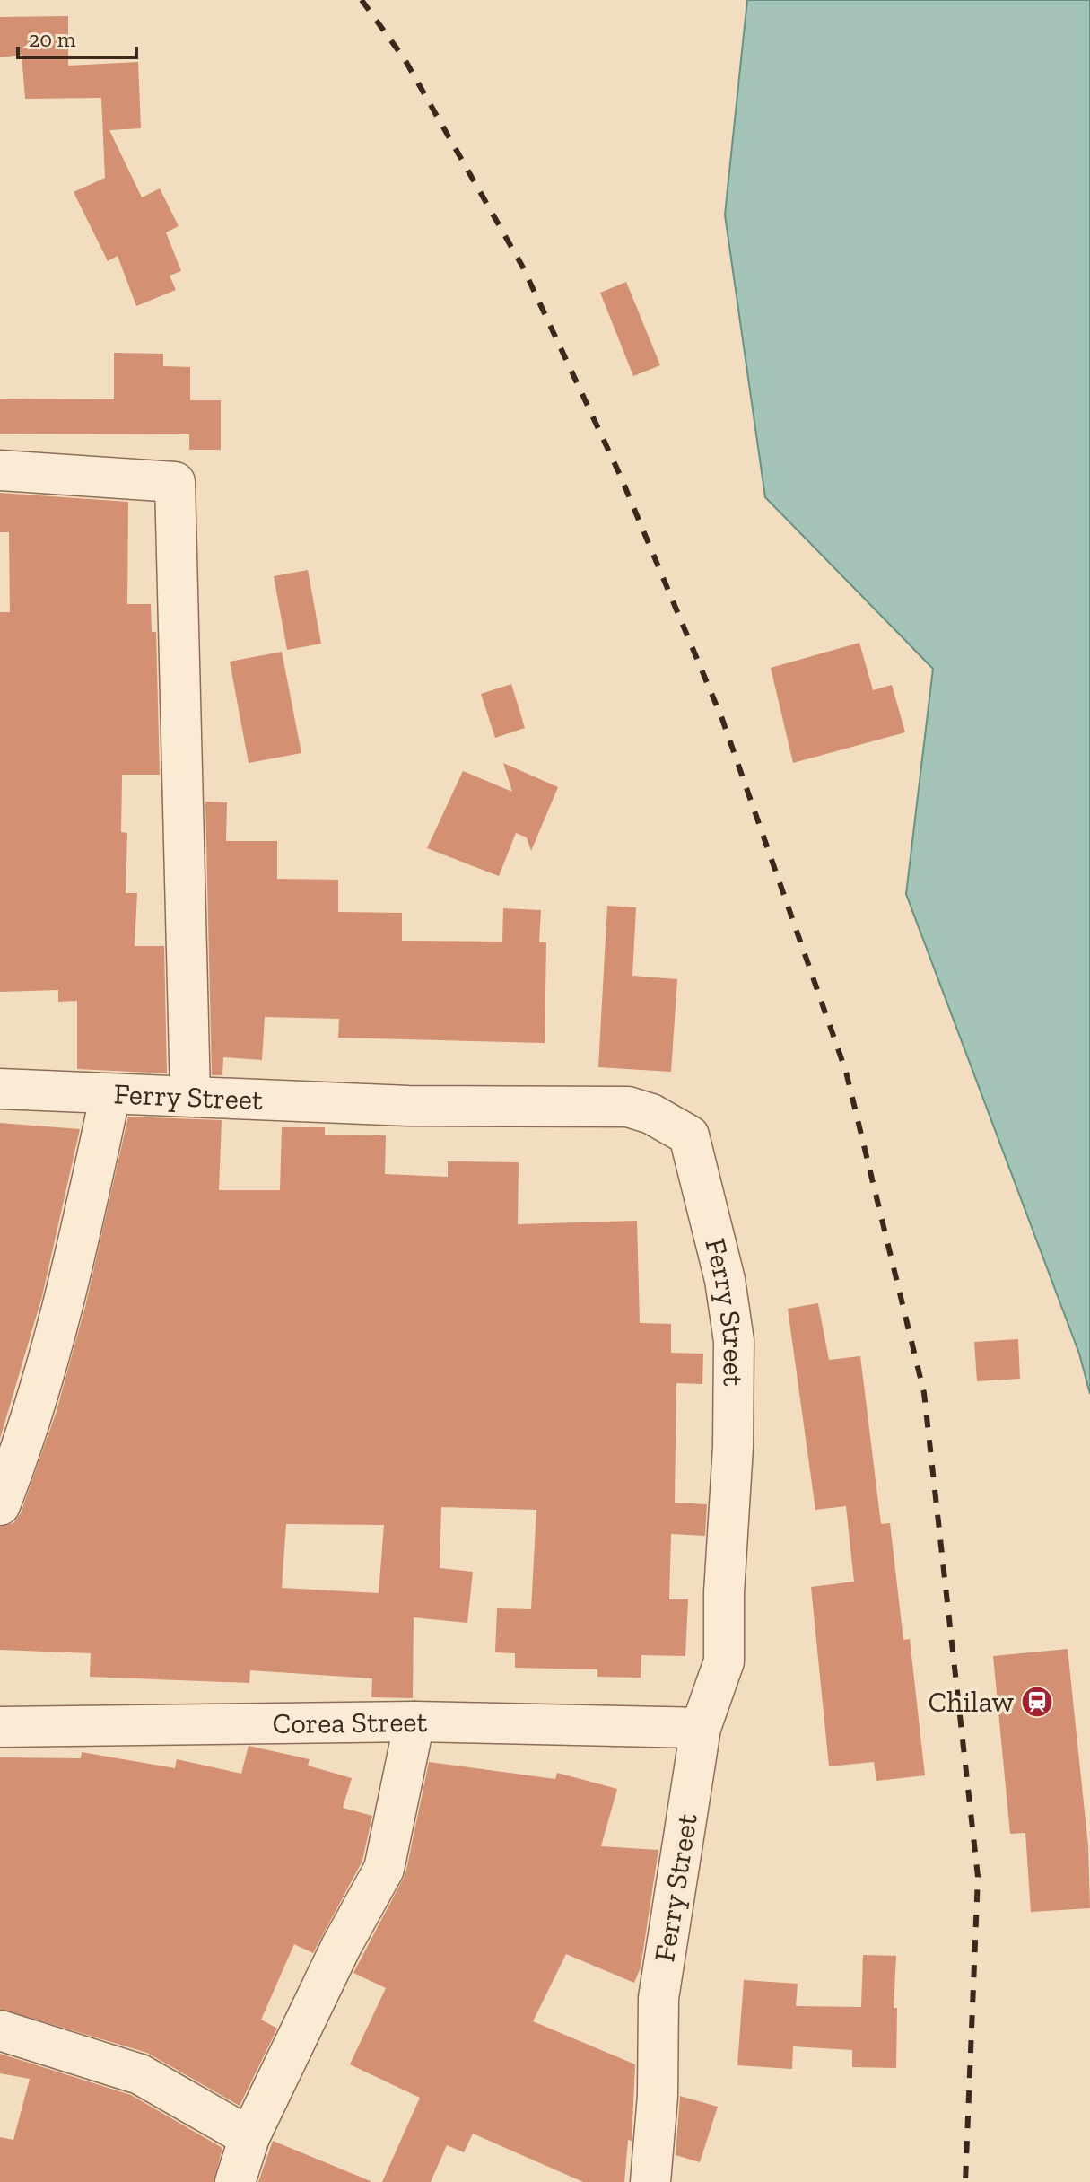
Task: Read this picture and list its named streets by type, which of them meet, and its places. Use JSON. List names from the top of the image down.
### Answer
{
  "streets": {
    "street": ["Ferry Street", "Corea Street"]
  },
  "crossings": [
    ["Ferry Street", "Corea Street"]
  ],
  "places": {
    "station": ["Chilaw"]
  },
  "scale_bar": "20 m"
}
